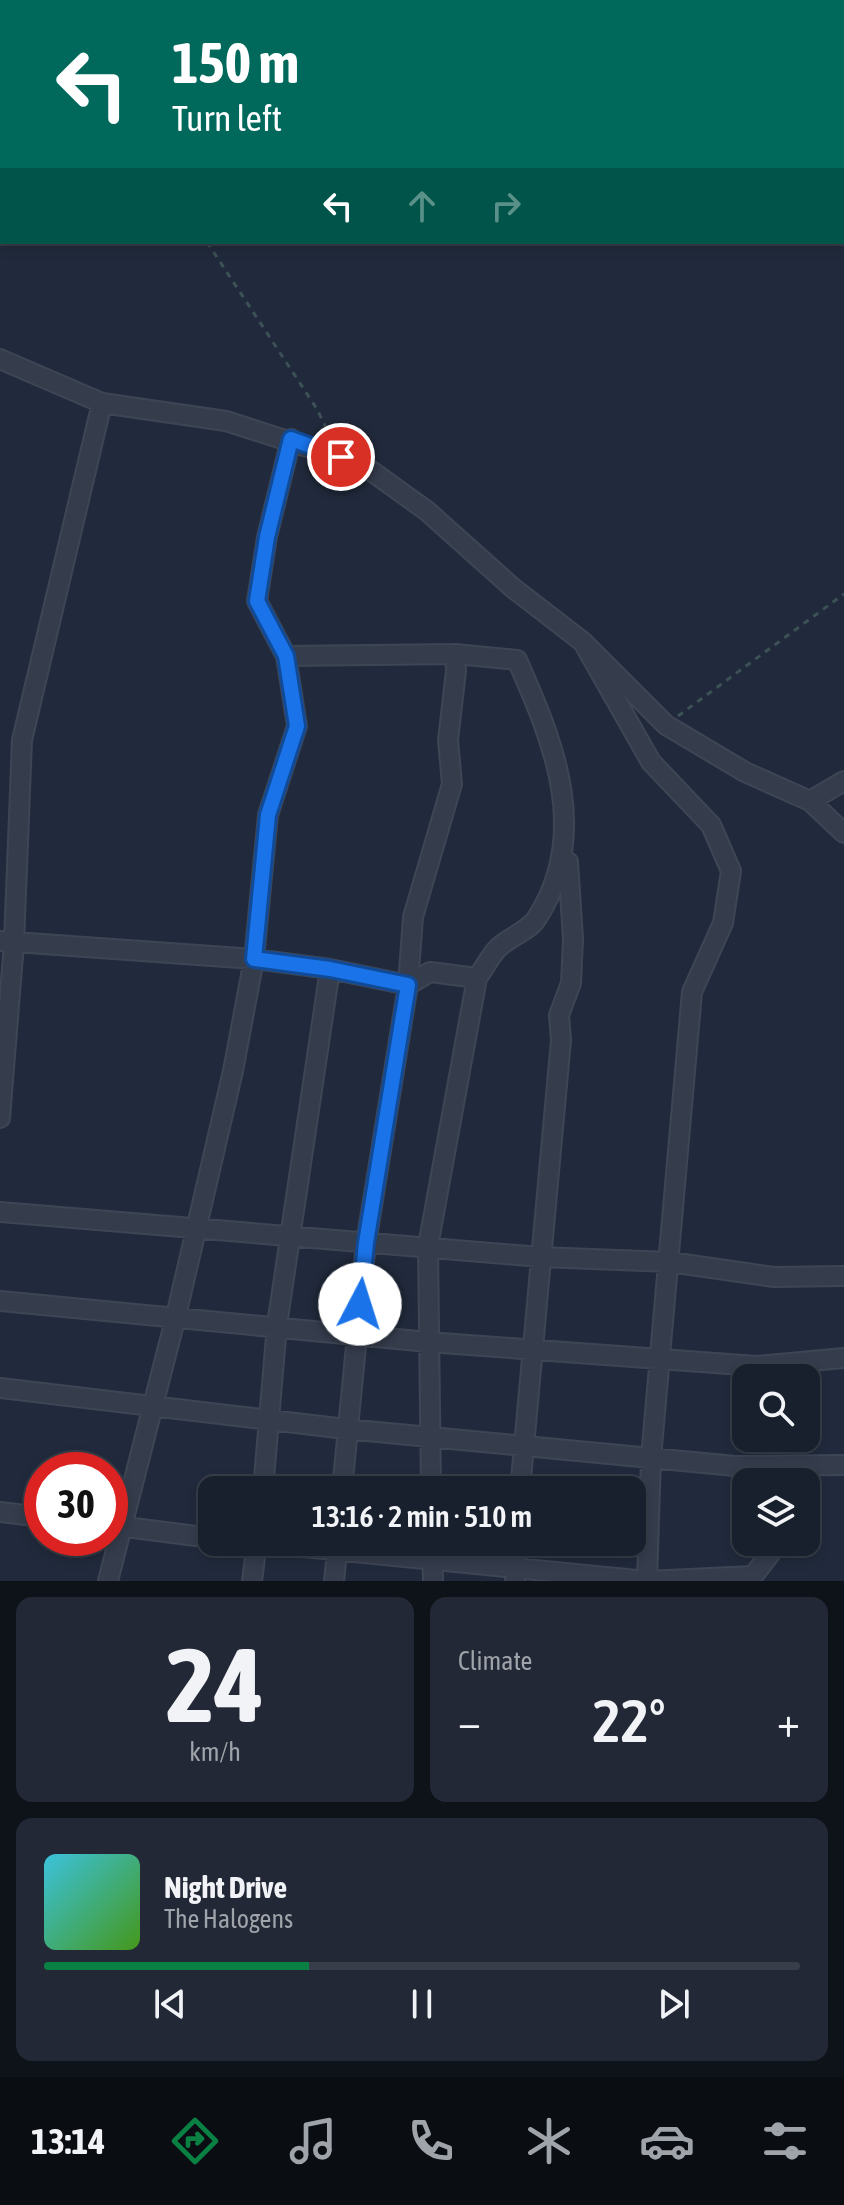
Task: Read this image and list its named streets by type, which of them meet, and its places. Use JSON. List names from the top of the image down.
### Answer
{
  "page": {
    "turn": ["150 m", "Turn left"],
    "limit": "30",
    "trip": "13:16 · 2 min · 510 m",
    "tile": [
      ["24", "km/h"],
      "Climate"
    ],
    "heat": ["−", "22°", "+"],
    "song": ["Night Drive", "The Halogens"],
    "tabs": "13:14"
  }
}
